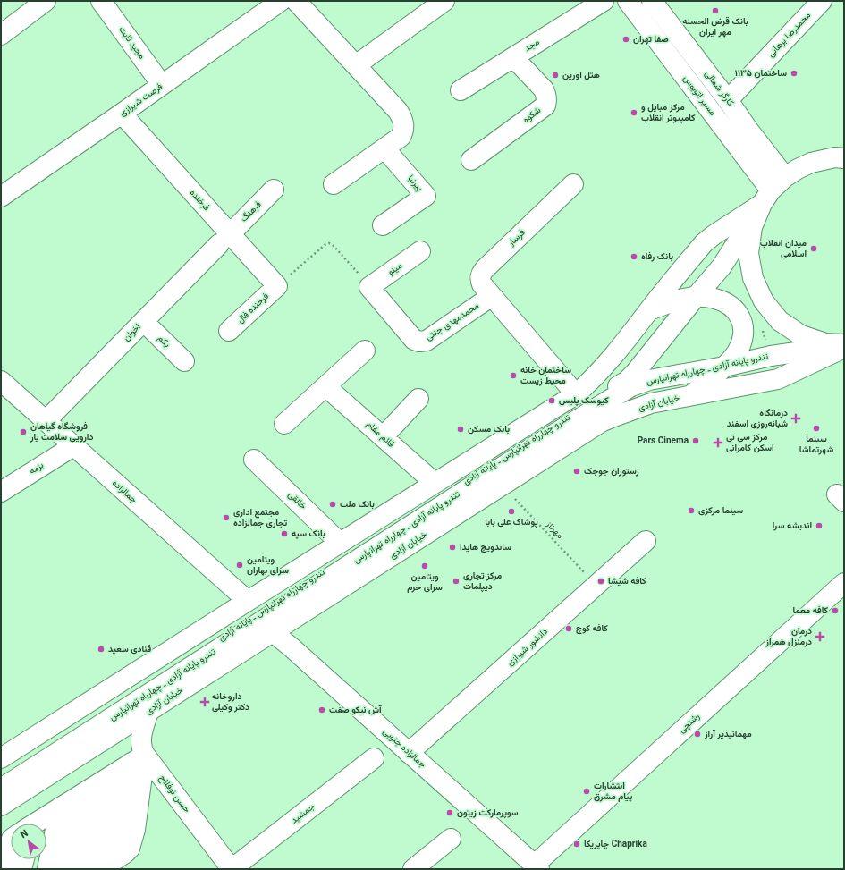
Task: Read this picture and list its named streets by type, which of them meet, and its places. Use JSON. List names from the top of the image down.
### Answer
{
  "streets": {
    "street": [
      "محمدرضا برهانی",
      "مجید ثابت",
      "مجد",
      "کارگر شمالی",
      "مسیر اتوبوس",
      "فرصت شیرازی",
      "شکوه",
      "پیرنیا",
      "فرخنده",
      "فرهنگ",
      "فرسار",
      "مینو",
      "فرخنده فال",
      "محمدمهدی جنتی",
      "اخوان",
      "یکم",
      "تندرو پایانه آزادی ـ چهارراه تهرانپارس",
      "خیابان آزادی",
      "قائم مقام",
      "تندرو چهارراه تهرانپارس ـ پایانه آزادی",
      "بزمه",
      "جمالزاده",
      "خالقی",
      "دانشور شیرازی",
      "رشتچی",
      "جمالزاده جنوبی",
      "حسن نوفلاح",
      "جمشید"
    ],
    "path": ["مهرناز"]
  },
  "crossings": [
    ["محمدرضا برهانی", "کارگر شمالی"],
    ["مجید ثابت", "فرصت شیرازی"],
    ["مجد", "شکوه"],
    ["کارگر شمالی", "مسیر اتوبوس"],
    ["کارگر شمالی", "تندرو چهارراه تهرانپارس ـ پایانه آزادی"],
    ["مسیر اتوبوس", "تندرو چهارراه تهرانپارس ـ پایانه آزادی"],
    ["فرصت شیرازی", "فرخنده"],
    ["فرخنده", "فرهنگ"],
    ["فرخنده", "فرخنده فال"],
    ["فرخنده", "اخوان"],
    ["فرهنگ", "اخوان"],
    ["فرسار", "محمدمهدی جنتی"],
    ["مینو", "محمدمهدی جنتی"],
    ["اخوان", "یکم"],
    ["اخوان", "جمالزاده"],
    ["تندرو پایانه آزادی ـ چهارراه تهرانپارس", "خیابان آزادی"],
    ["خیابان آزادی", "مهرناز"],
    ["خیابان آزادی", "جمالزاده جنوبی"],
    ["خیابان آزادی", "حسن نوفلاح"],
    ["بزمه", "جمالزاده"],
    ["مهرناز", "دانشور شیرازی"],
    ["دانشور شیرازی", "جمالزاده جنوبی"],
    ["رشتچی", "جمالزاده جنوبی"],
    ["حسن نوفلاح", "جمشید"]
  ],
  "places": {
    "other": [
      "بانک قرض الحسنه مهر ایران",
      "صفا تهران",
      "ساختمان ۱۱۳۵",
      "هتل اورین",
      "مرکز مبایل و کامپیوتر انقلاب",
      "میدان انقلاب اسلامی",
      "بانک رفاه",
      "ساختمان خانه محیط زیست",
      "کیوسک پلیس",
      "سینما شهرتماشا",
      "بانک مسکن",
      "فروشگاه گیاهان دارویی سلامت یار",
      "Pars Cinema",
      "رستوران جوجک",
      "بانک ملت",
      "سینما مرکزی",
      "پوشاک علی بابا",
      "مجتمع اداری تجاری جمالزاده",
      "اندیشه سرا",
      "بانک سپه",
      "ساندویچ هایدا",
      "ویتامین سرای بهاران",
      "ویتامین سرای خرم",
      "مرکز تجاری دیپلمات",
      "کافه شیشا",
      "کافه معما",
      "کافه کوچ",
      "قنادی سعید",
      "آش نیکو صفت",
      "مهمانپذیر آراز",
      "انتشارات پیام مشرق",
      "سوپرمارکت زیتون",
      "چاپریکا Chaprika"
    ],
    "health": [
      "درمانگاه شبانه‌روزی اسفند",
      "مرکز سی تی اسکن کامرانی",
      "درمان درمنزل همراز",
      "داروخانه دکتر وکیلی"
    ]
  },
  "north": "top left"
}
